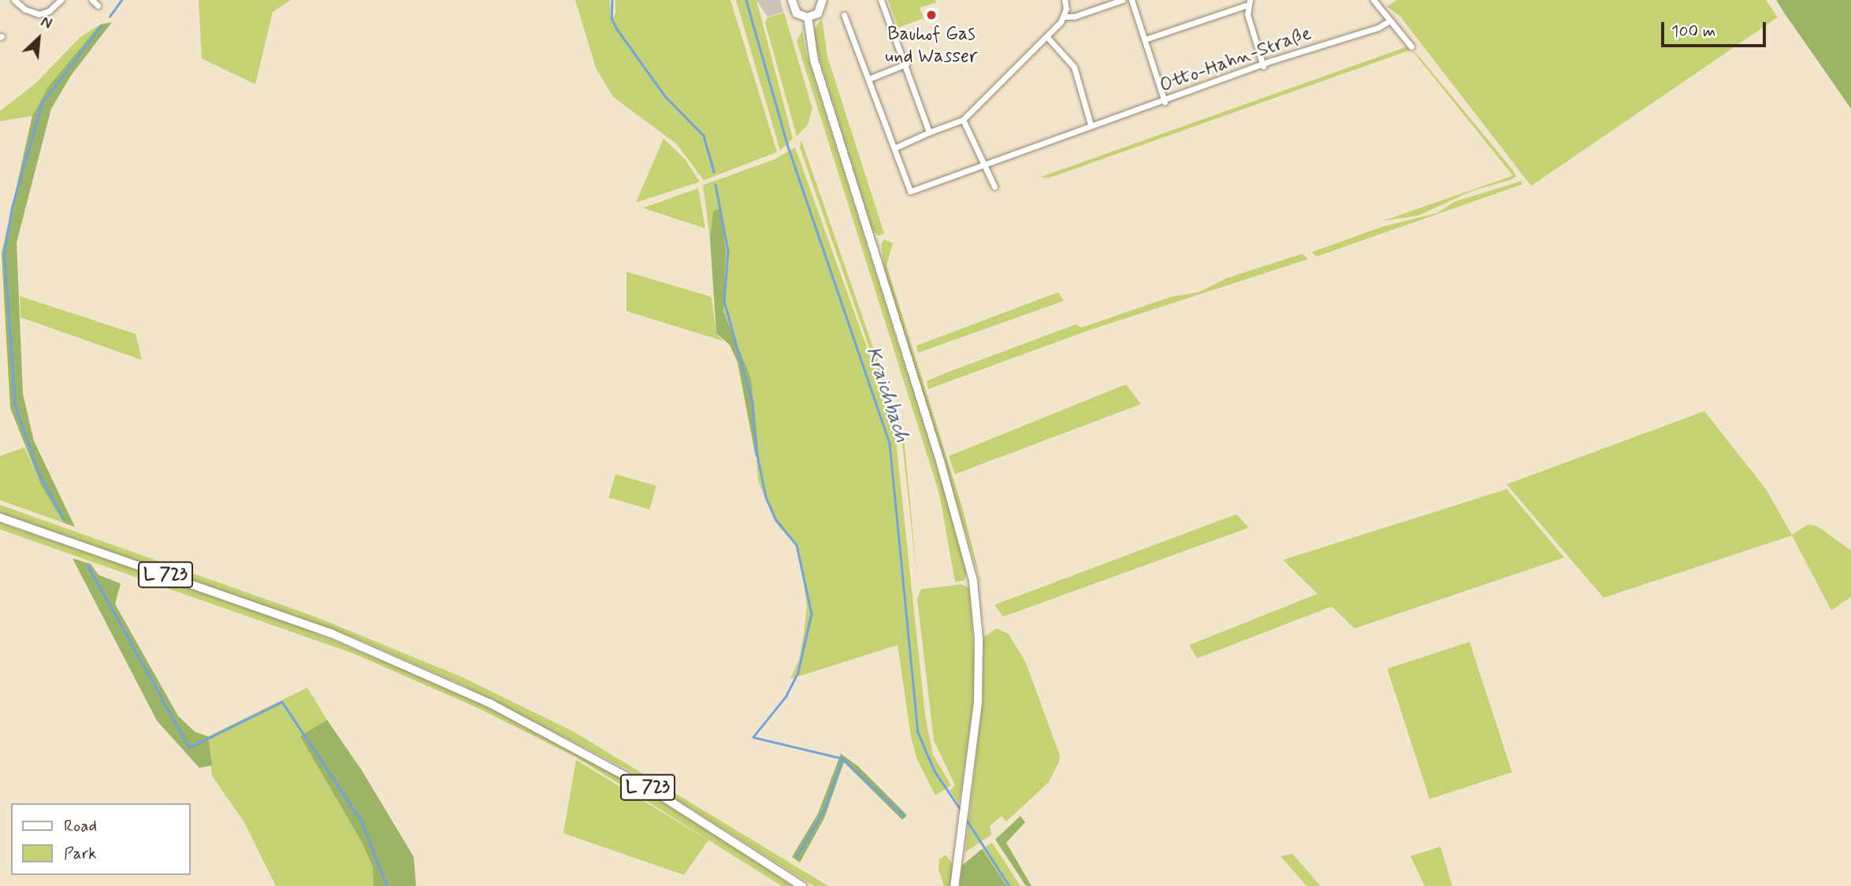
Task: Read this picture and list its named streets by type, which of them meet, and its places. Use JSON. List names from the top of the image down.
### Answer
{
  "streets": {
    "main road": ["L 723"],
    "street": ["Otto-Hahn-Straße"]
  },
  "water": ["Kraichbach"],
  "places": ["Bauhof Gas und Wasser"],
  "legend": ["Road", "Park"],
  "scale_bar": "100 m",
  "north": "top right"
}
